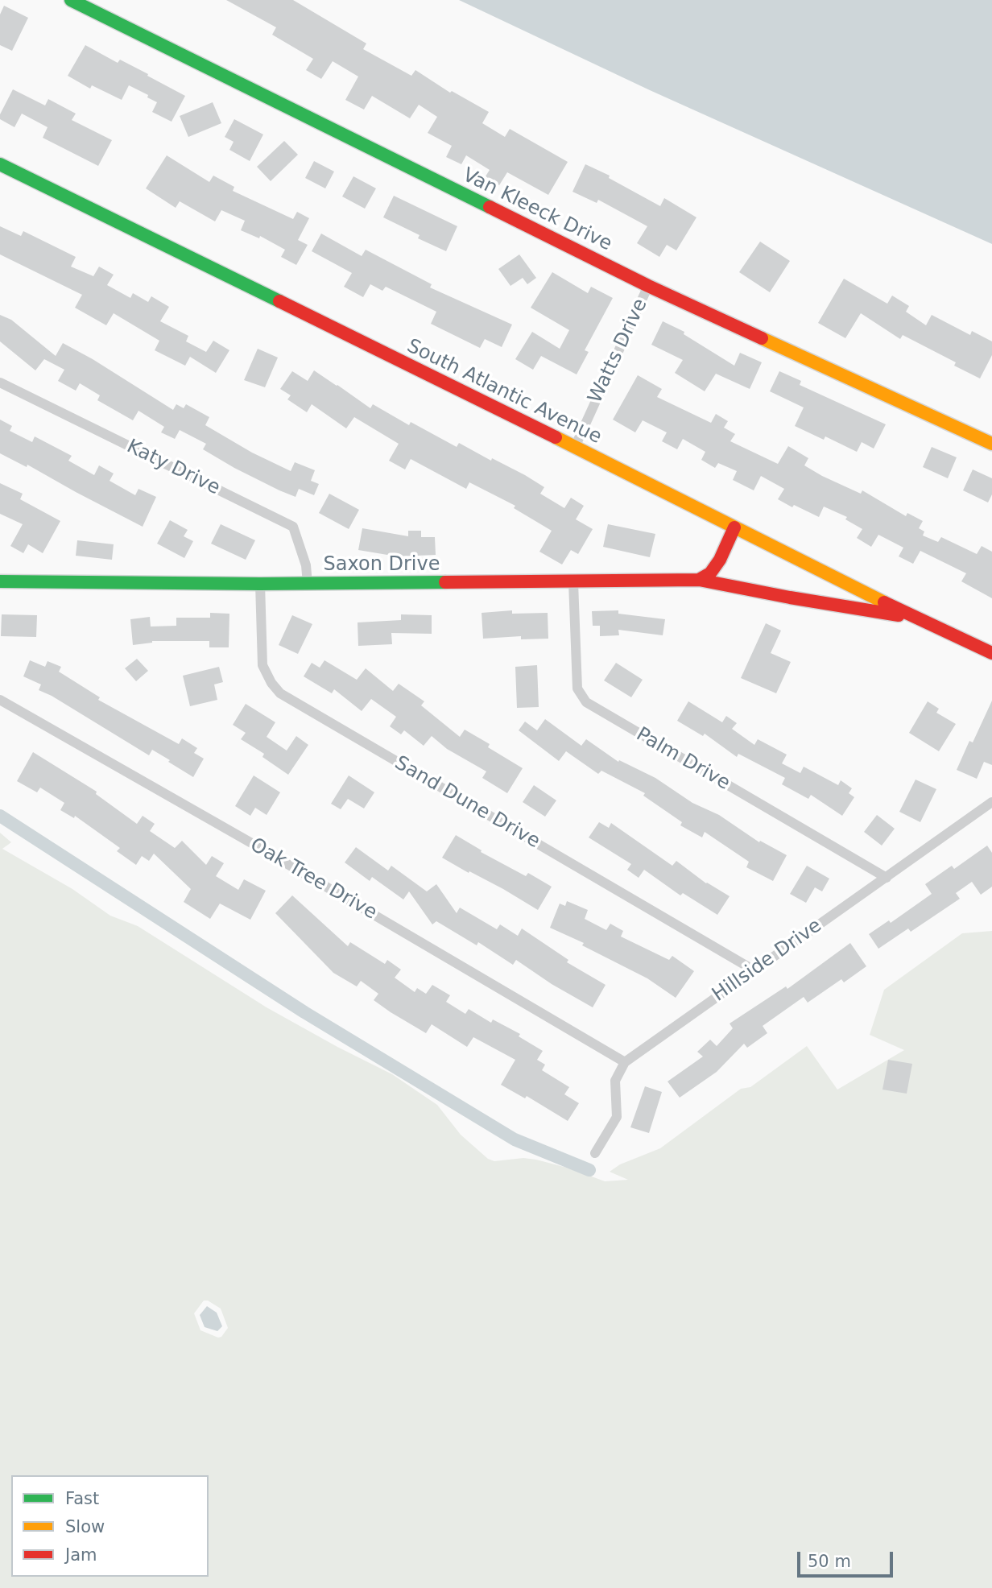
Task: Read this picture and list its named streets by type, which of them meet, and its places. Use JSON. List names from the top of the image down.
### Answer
{
  "streets": {
    "street": [
      "Van Kleeck Drive",
      "Watts Drive",
      "South Atlantic Avenue",
      "Katy Drive",
      "Saxon Drive",
      "Palm Drive",
      "Sand Dune Drive",
      "Oak Tree Drive",
      "Hillside Drive"
    ]
  },
  "crossings": [
    ["Van Kleeck Drive", "Watts Drive"],
    ["Watts Drive", "South Atlantic Avenue"],
    ["South Atlantic Avenue", "Saxon Drive"],
    ["Katy Drive", "Saxon Drive"],
    ["Saxon Drive", "Palm Drive"],
    ["Saxon Drive", "Sand Dune Drive"],
    ["Palm Drive", "Hillside Drive"],
    ["Sand Dune Drive", "Hillside Drive"],
    ["Oak Tree Drive", "Hillside Drive"]
  ],
  "legend": ["Fast", "Slow", "Jam"],
  "scale_bar": "50 m"
}
